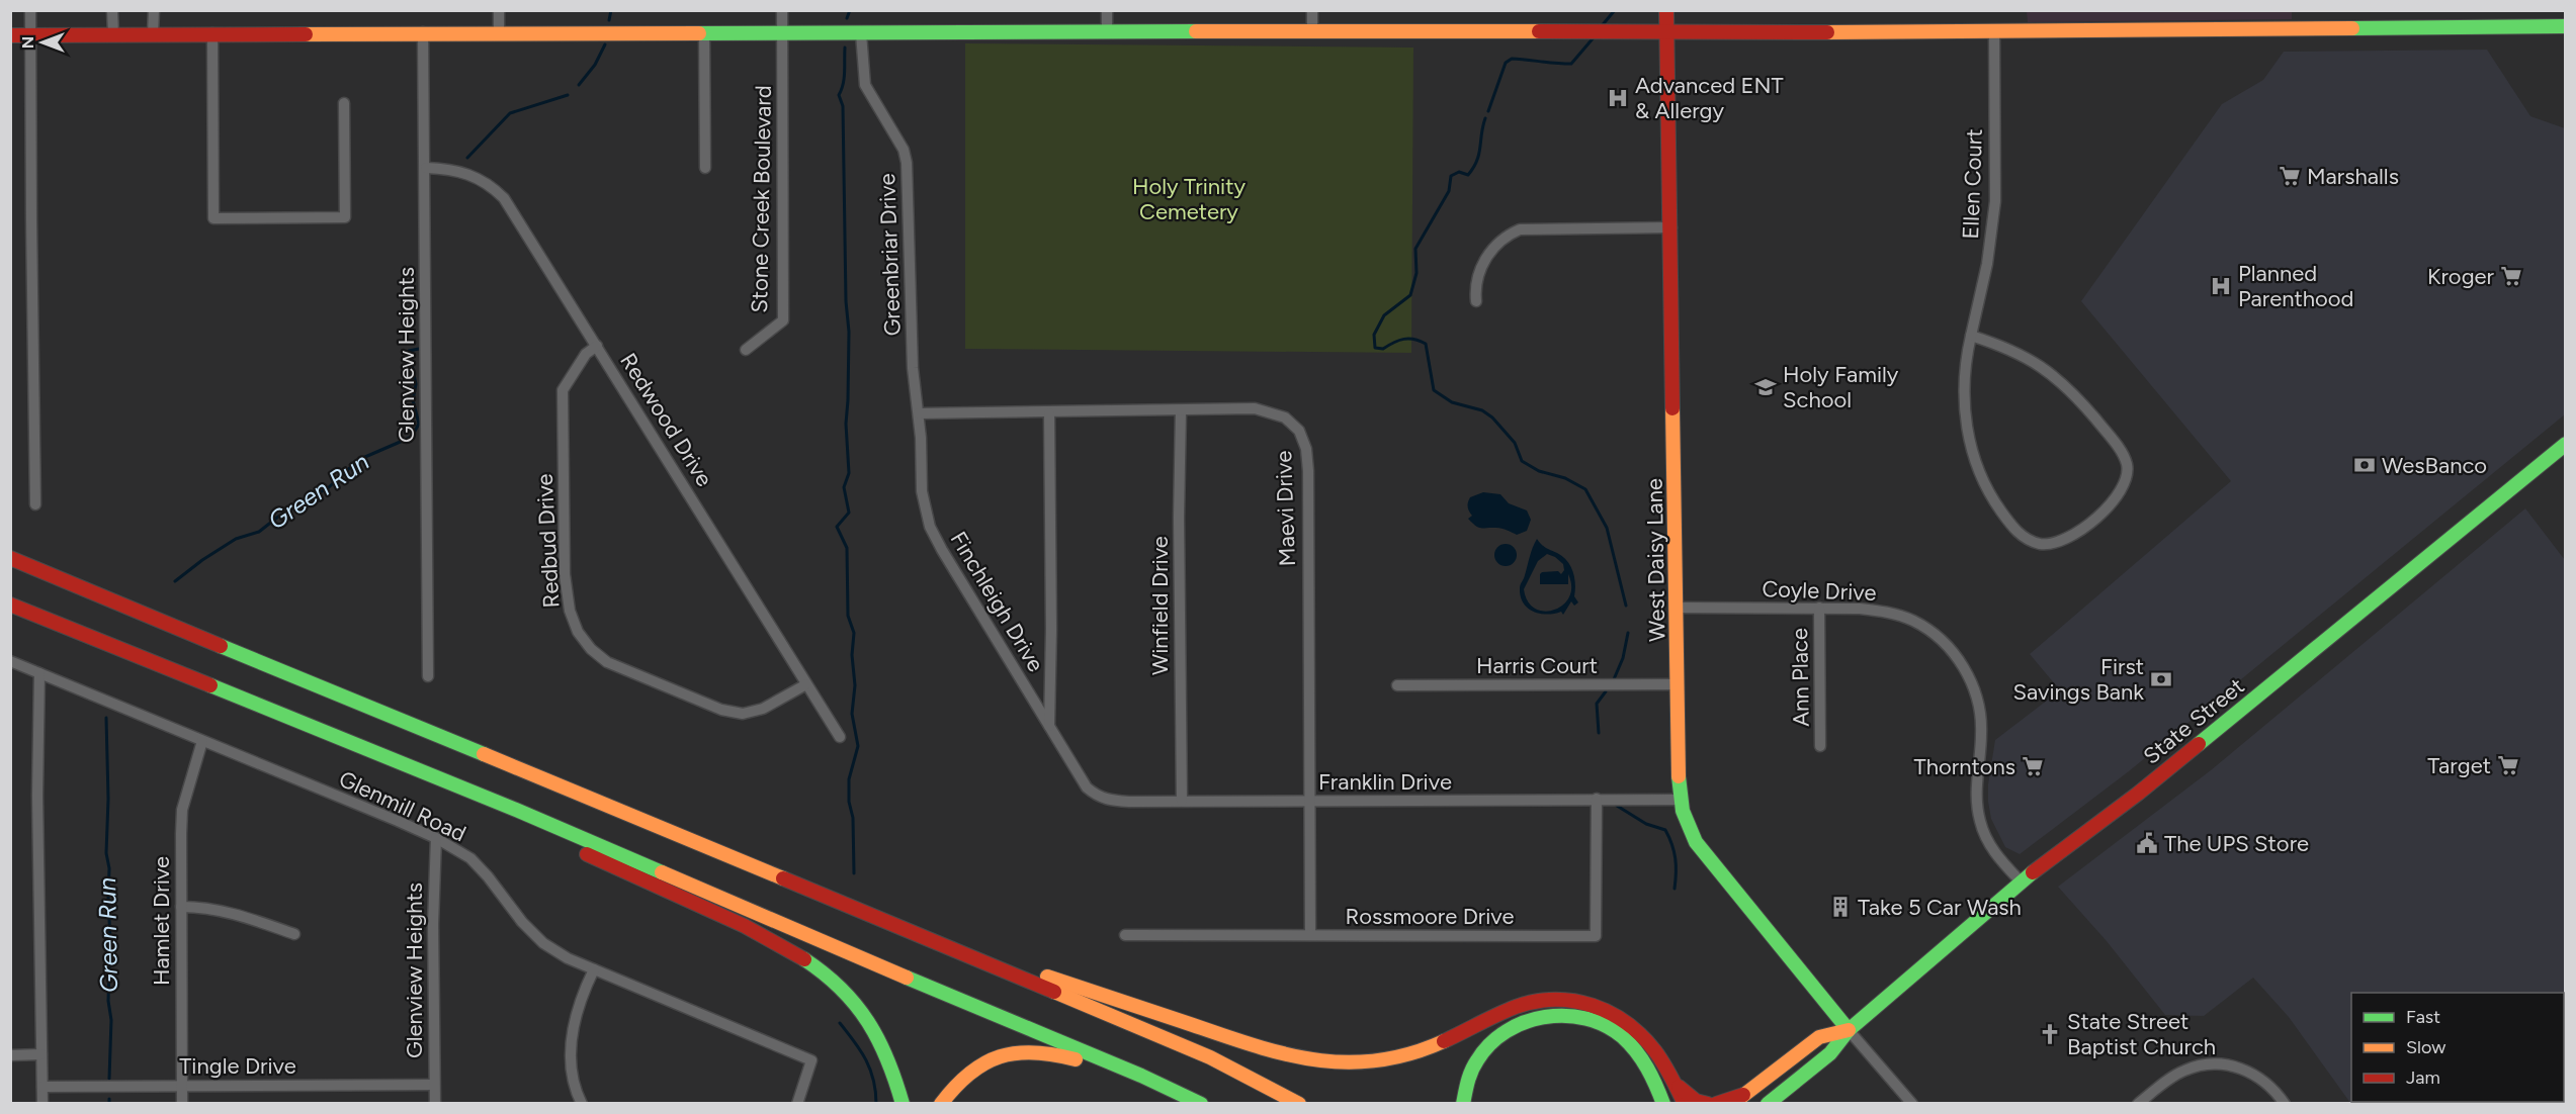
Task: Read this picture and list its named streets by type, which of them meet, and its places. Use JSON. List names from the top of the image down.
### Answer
{
  "streets": {
    "main road": ["West Daisy Lane", "State Street"],
    "street": [
      "Ellen Court",
      "Stone Creek Boulevard",
      "Greenbriar Drive",
      "Glenview Heights",
      "Redwood Drive",
      "Maevi Drive",
      "Redbud Drive",
      "Coyle Drive",
      "Finchleigh Drive",
      "Winfield Drive",
      "Harris Court",
      "Ann Place",
      "Franklin Drive",
      "Glenmill Road",
      "Rossmoore Drive",
      "Hamlet Drive",
      "Tingle Drive"
    ]
  },
  "crossings": [
    ["Greenbriar Drive", "Maevi Drive"],
    ["Greenbriar Drive", "Finchleigh Drive"],
    ["Glenview Heights", "Redwood Drive"],
    ["Glenview Heights", "Glenmill Road"],
    ["Glenview Heights", "Tingle Drive"],
    ["Redwood Drive", "Redbud Drive"],
    ["Maevi Drive", "Finchleigh Drive"],
    ["Maevi Drive", "Winfield Drive"],
    ["Maevi Drive", "Franklin Drive"],
    ["Maevi Drive", "Rossmoore Drive"],
    ["West Daisy Lane", "Coyle Drive"],
    ["West Daisy Lane", "Harris Court"],
    ["West Daisy Lane", "State Street"],
    ["West Daisy Lane", "Franklin Drive"],
    ["Coyle Drive", "Ann Place"],
    ["Coyle Drive", "State Street"],
    ["Finchleigh Drive", "Franklin Drive"],
    ["Winfield Drive", "Franklin Drive"],
    ["Franklin Drive", "Rossmoore Drive"],
    ["Glenmill Road", "Hamlet Drive"],
    ["Hamlet Drive", "Tingle Drive"]
  ],
  "water": ["Green Run"],
  "parks": ["Holy Trinity Cemetery"],
  "places": {
    "hospital": ["Advanced ENT & Allergy", "Planned Parenthood"],
    "supermarket": [
      "Marshalls",
      "Kroger",
      "Target",
      "Thorntons"
    ],
    "school or university": ["Holy Family School"],
    "bank": ["WesBanco", "First Savings Bank"],
    "public building": ["The UPS Store"],
    "building": ["Take 5 Car Wash"],
    "church": ["State Street Baptist Church"]
  },
  "legend": ["Fast", "Slow", "Jam"],
  "north": "left"
}
